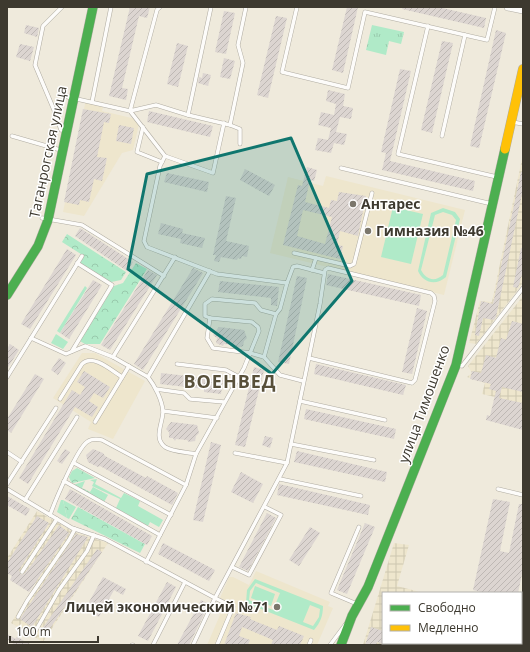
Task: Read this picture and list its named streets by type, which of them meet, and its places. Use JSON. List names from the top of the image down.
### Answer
{
  "streets": {
    "street": ["Таганрогская улица", "улица Тимошенко"]
  },
  "districts": ["ВОЕНВЕД"],
  "places": ["Антарес", "Гимназия №46", "Лицей экономический №71"],
  "legend": ["Свободно", "Медленно"],
  "scale_bar": "100 m"
}
